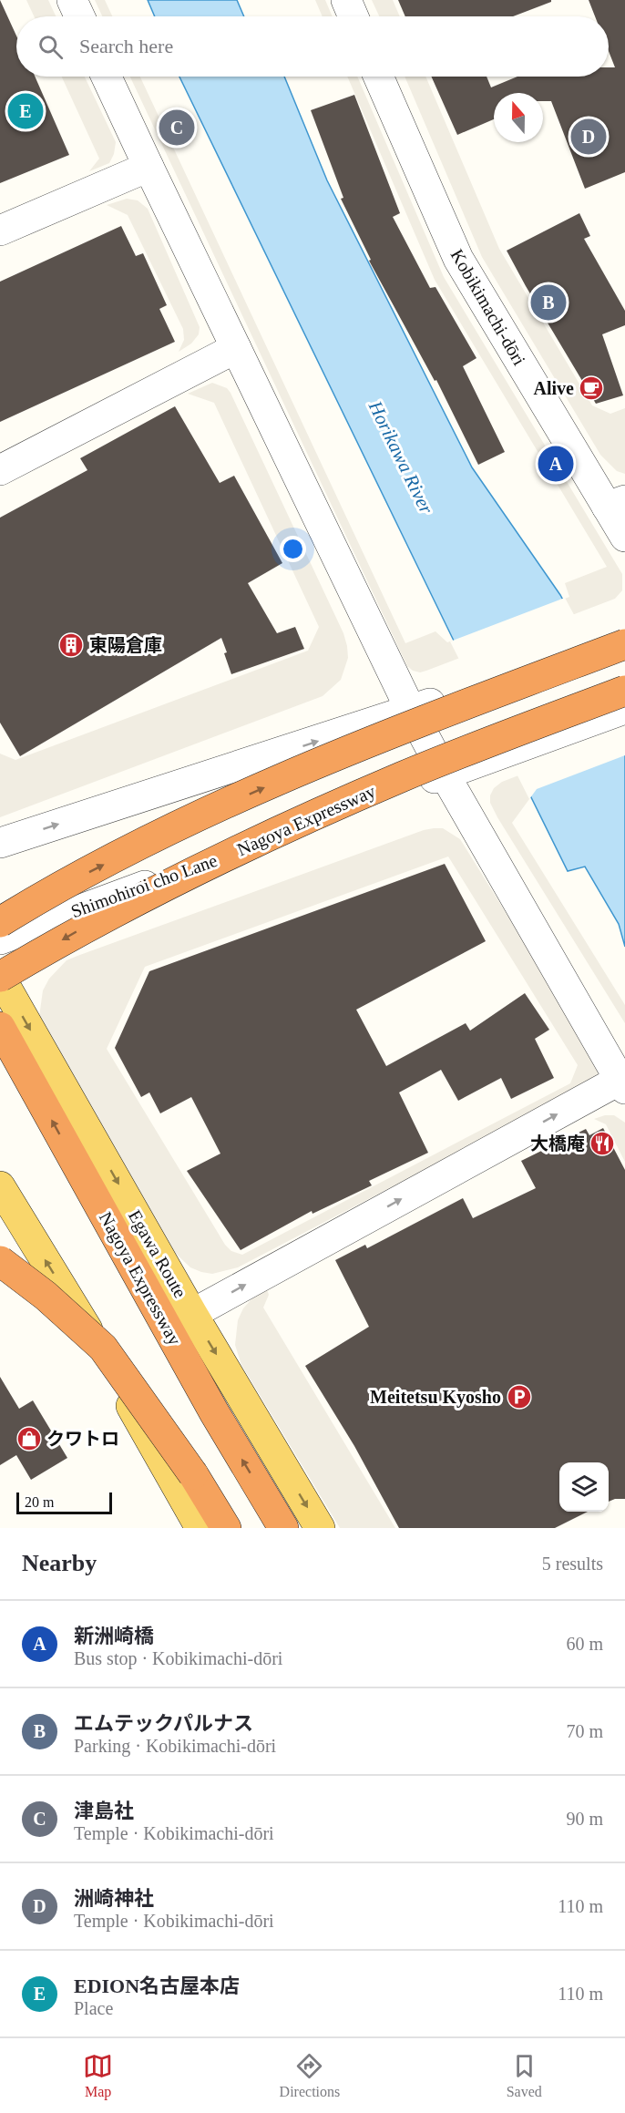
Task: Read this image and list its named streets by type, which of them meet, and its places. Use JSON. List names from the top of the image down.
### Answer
{
  "streets": {
    "highway": ["Nagoya Expressway"],
    "main road": ["Egawa Route"],
    "street": ["Kobikimachi-dōri", "Shimohiroi cho Lane"]
  },
  "crossings": [
    ["Nagoya Expressway", "Egawa Route"]
  ],
  "water": ["Horikawa River"],
  "places": {
    "cafe": ["Alive"],
    "building": ["東陽倉庫"],
    "restaurant": ["大橋庵"],
    "parking": ["Meitetsu Kyosho"],
    "shop": ["クワトロ"]
  },
  "scale_bar": "20 m",
  "north": "top",
  "page": {
    "search": "Search here",
    "pins": [
      "E",
      "C",
      "D",
      "B",
      "A"
    ],
    "scale": "20 m",
    "heading": ["Nearby", "5 results"],
    "list": [
      {
        "mark": "A",
        "name": "新洲崎橋",
        "note": "Bus stop · Kobikimachi-dōri",
        "value": "60 m"
      },
      {
        "mark": "B",
        "name": "エムテックパルナス",
        "note": "Parking · Kobikimachi-dōri",
        "value": "70 m"
      },
      {
        "mark": "C",
        "name": "津島社",
        "note": "Temple · Kobikimachi-dōri",
        "value": "90 m"
      },
      {
        "mark": "D",
        "name": "洲崎神社",
        "note": "Temple · Kobikimachi-dōri",
        "value": "110 m"
      },
      {
        "mark": "E",
        "name": "EDION名古屋本店",
        "note": "Place",
        "value": "110 m"
      }
    ],
    "nav": ["Map", "Directions", "Saved"]
  }
}
